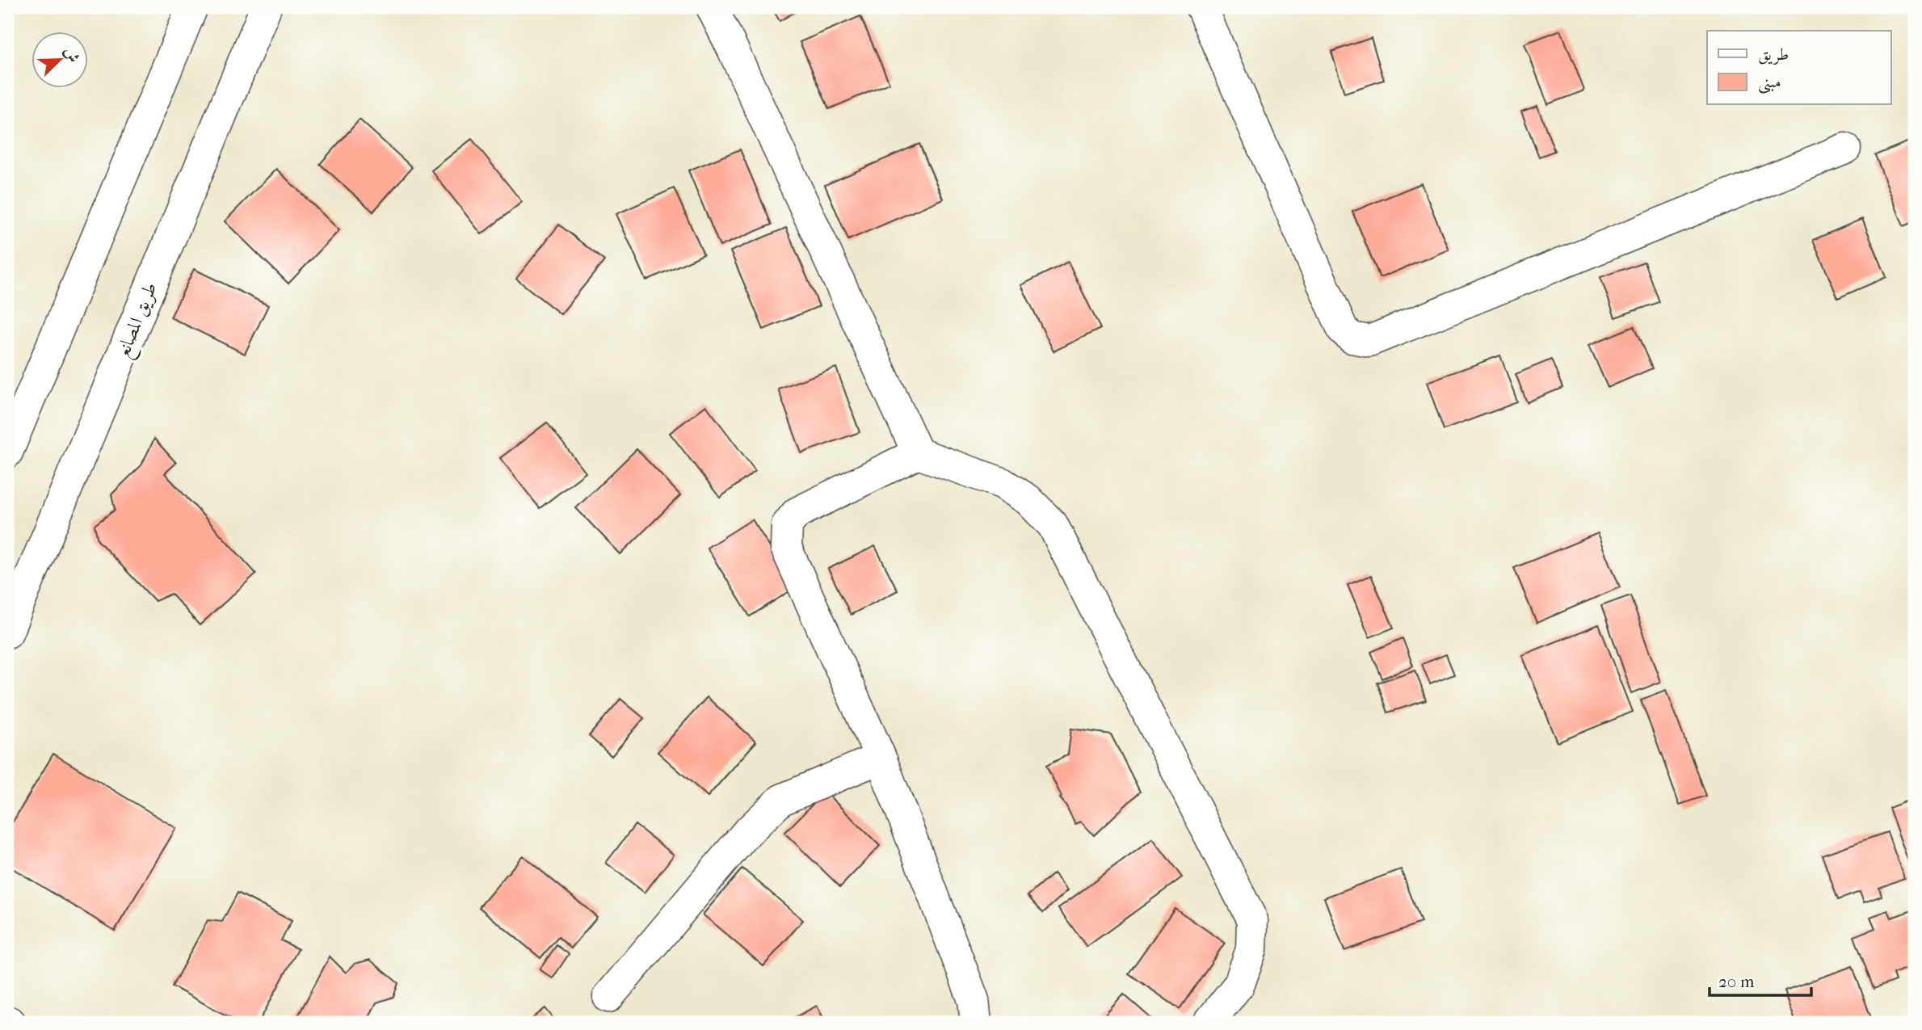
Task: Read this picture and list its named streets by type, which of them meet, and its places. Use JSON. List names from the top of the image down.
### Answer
{
  "streets": {
    "street": ["طريق المصانع"]
  },
  "legend": ["طريق", "مبنى"],
  "scale_bar": "20 m",
  "north": "top right"
}
